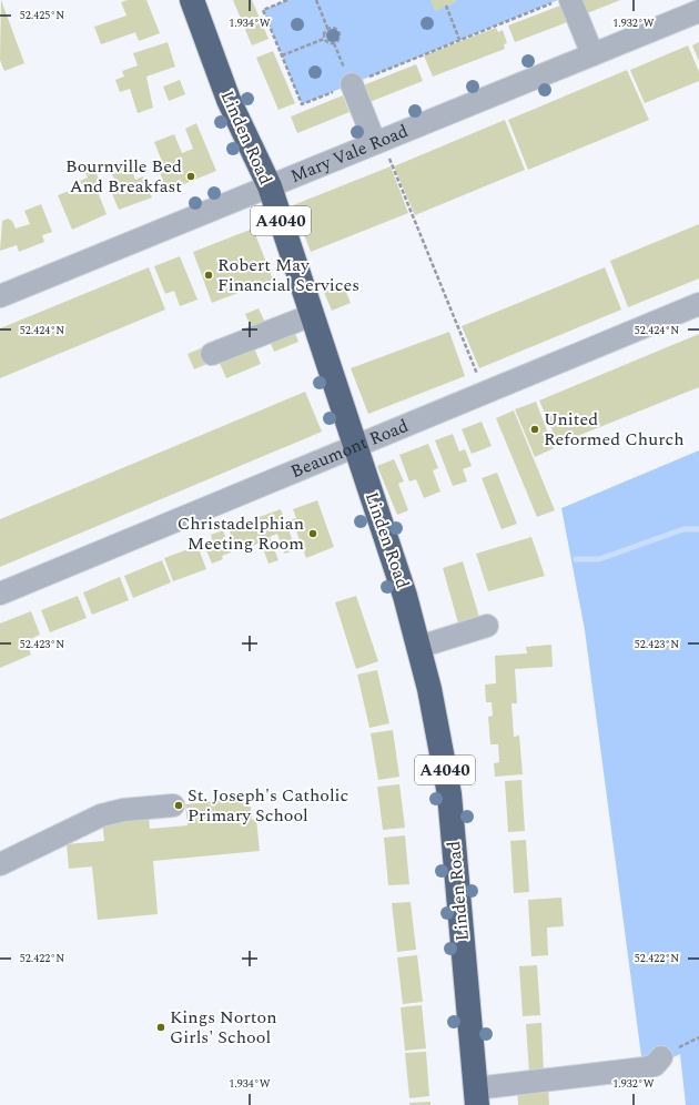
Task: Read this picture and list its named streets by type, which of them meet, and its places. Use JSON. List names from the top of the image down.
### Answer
{
  "streets": {
    "highway": ["Linden Road", "A4040"],
    "street": ["Mary Vale Road", "Beaumont Road"]
  },
  "crossings": [
    ["Linden Road", "Mary Vale Road"],
    ["Linden Road", "Beaumont Road"]
  ],
  "places": [
    "Bournville Bed And Breakfast",
    "Robert May Financial Services",
    "United Reformed Church",
    "Christadelphian Meeting Room",
    "St. Joseph's Catholic Primary School",
    "Kings Norton Girls' School"
  ],
  "coordinates": [
    "52.425°N",
    "1.934°W",
    "1.932°W",
    "52.424°N",
    "52.423°N",
    "52.422°N"
  ]
}
